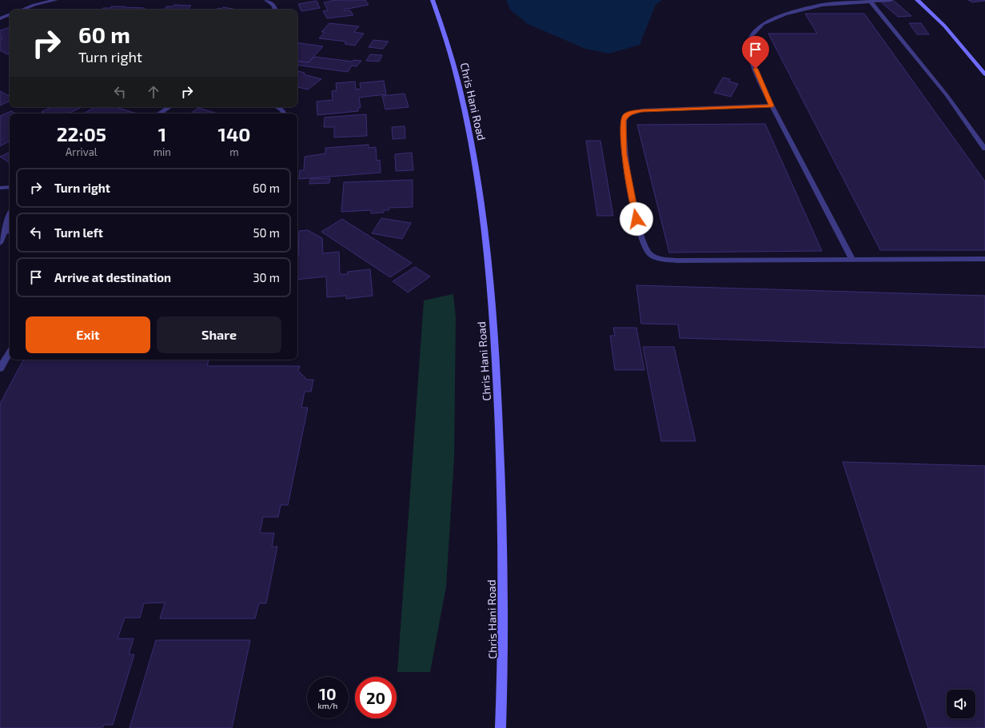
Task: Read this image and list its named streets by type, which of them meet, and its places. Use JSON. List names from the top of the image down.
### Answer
{
  "streets": {
    "main road": ["Chris Hani Road"]
  },
  "page": {
    "turn": ["60 m", "Turn right"],
    "eta": [
      "22:05",
      "Arrival",
      "1",
      "min",
      "140",
      "m"
    ],
    "list": [
      {
        "name": "Turn right",
        "value": "60 m"
      },
      {
        "name": "Turn left",
        "value": "50 m"
      },
      {
        "name": "Arrive at destination",
        "value": "30 m"
      }
    ],
    "buttons": ["Exit", "Share"],
    "speed": "10 km/h",
    "limit": "20"
  }
}
